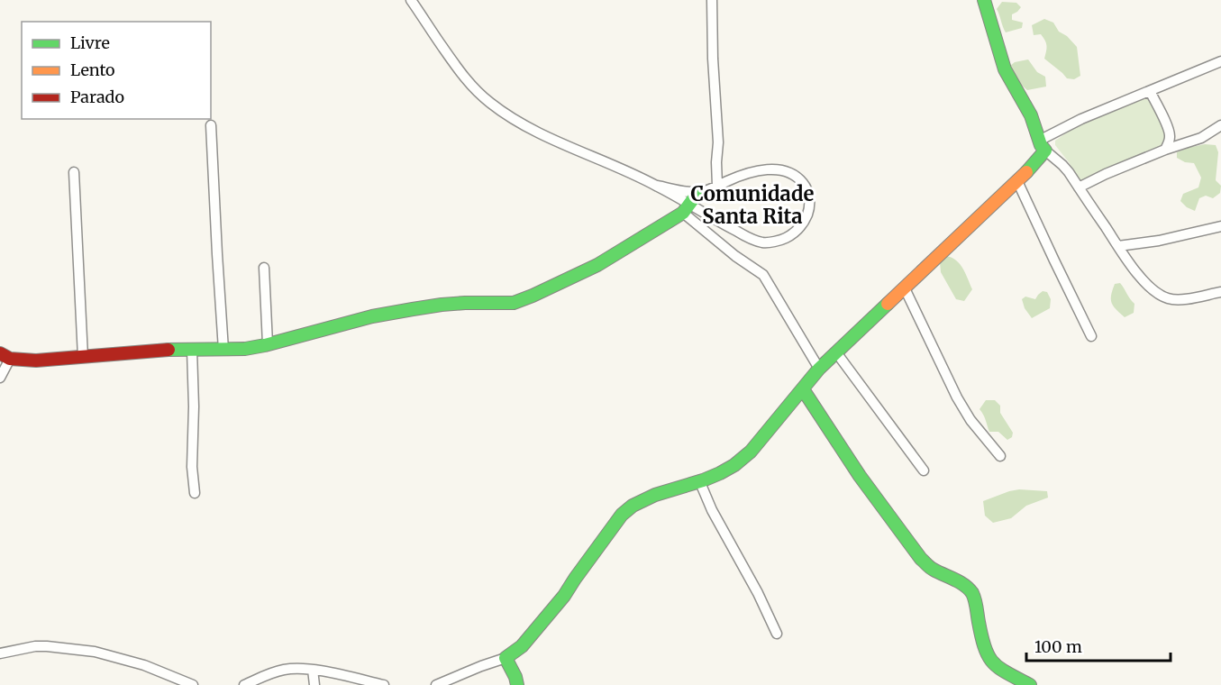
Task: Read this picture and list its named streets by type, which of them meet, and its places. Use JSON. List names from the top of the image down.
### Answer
{
  "districts": ["Comunidade Santa Rita"],
  "legend": ["Livre", "Lento", "Parado"],
  "scale_bar": "100 m"
}
